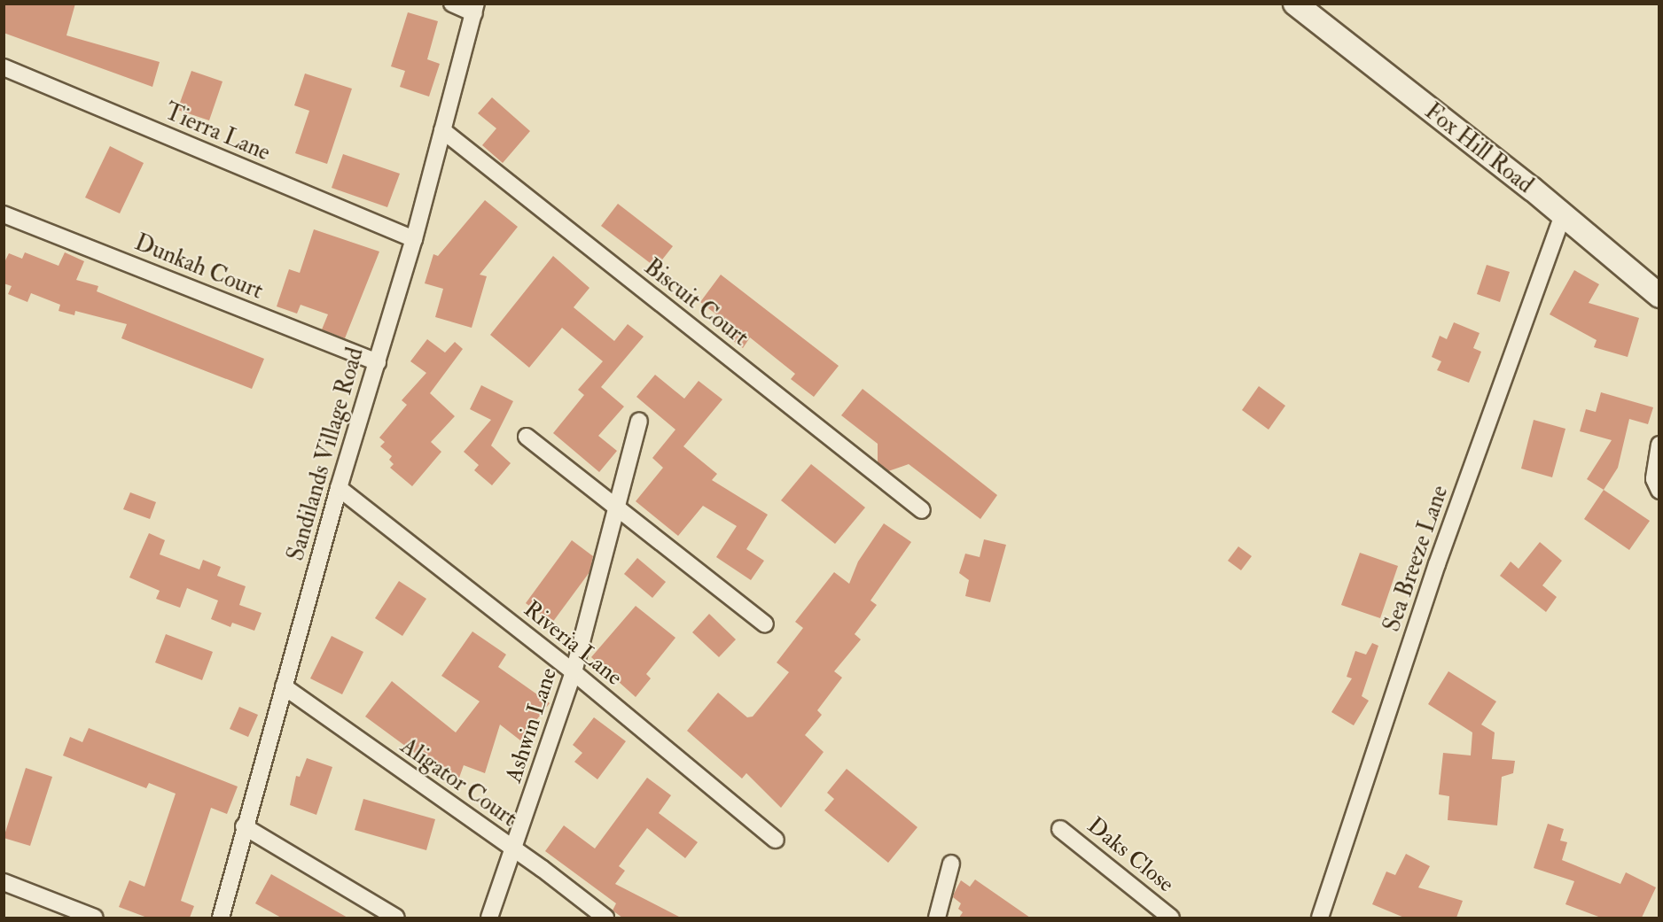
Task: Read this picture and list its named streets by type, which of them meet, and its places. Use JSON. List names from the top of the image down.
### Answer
{
  "streets": {
    "main road": ["Fox Hill Road"],
    "street": [
      "Tierra Lane",
      "Dunkah Court",
      "Biscuit Court",
      "Sandilands Village Road",
      "Sea Breeze Lane",
      "Riveria Lane",
      "Ashwin Lane",
      "Aligator Court",
      "Daks Close"
    ]
  },
  "crossings": [
    ["Tierra Lane", "Sandilands Village Road"],
    ["Fox Hill Road", "Sea Breeze Lane"],
    ["Dunkah Court", "Sandilands Village Road"],
    ["Biscuit Court", "Sandilands Village Road"],
    ["Sandilands Village Road", "Riveria Lane"],
    ["Sandilands Village Road", "Aligator Court"],
    ["Riveria Lane", "Ashwin Lane"],
    ["Ashwin Lane", "Aligator Court"]
  ]
}
